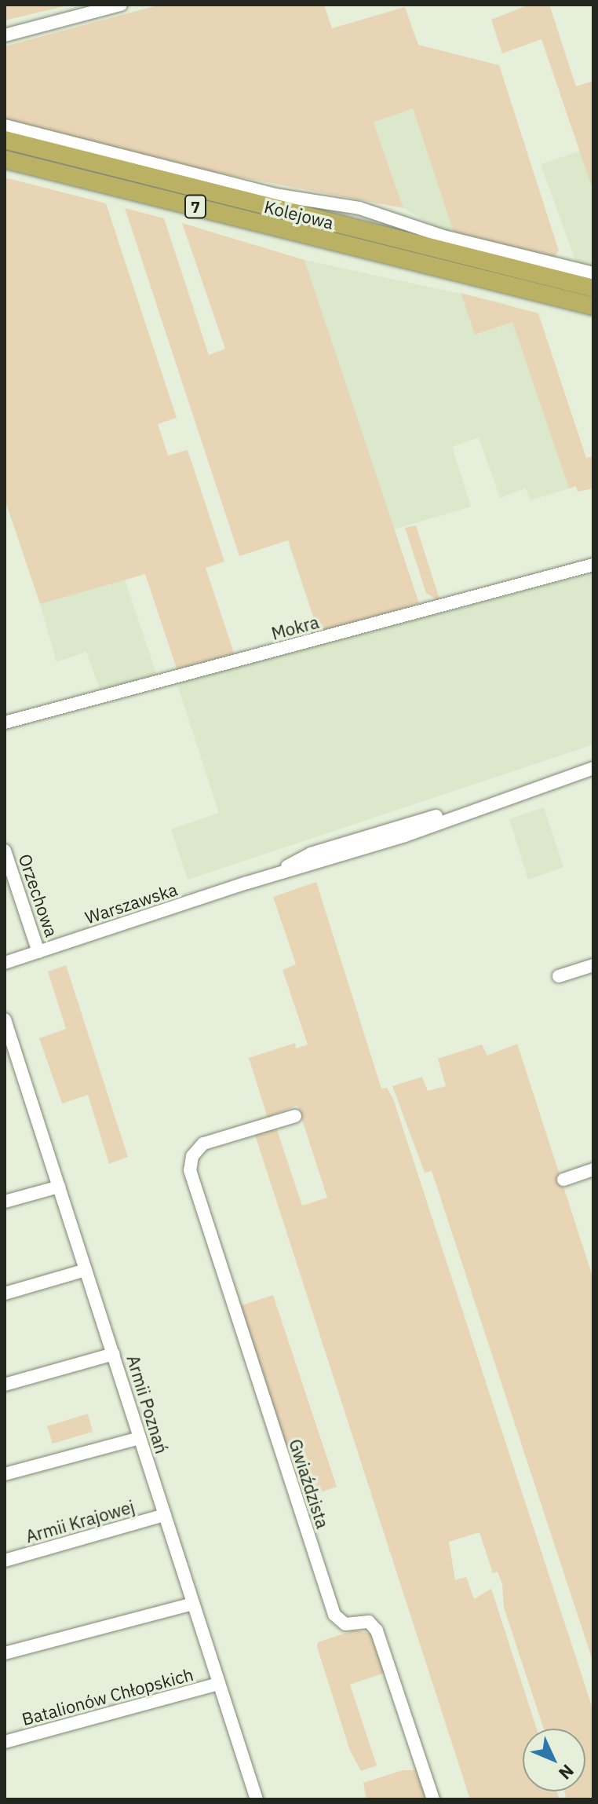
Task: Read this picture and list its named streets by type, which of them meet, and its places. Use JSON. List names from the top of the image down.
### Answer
{
  "streets": {
    "highway": ["7", "Kolejowa"],
    "street": [
      "Mokra",
      "Orzechowa",
      "Warszawska",
      "Armii Poznań",
      "Gwiaździsta",
      "Armii Krajowej",
      "Batalionów Chłopskich"
    ]
  },
  "crossings": [
    ["Orzechowa", "Warszawska"],
    ["Armii Poznań", "Armii Krajowej"],
    ["Armii Poznań", "Batalionów Chłopskich"]
  ],
  "north": "bottom right"
}
